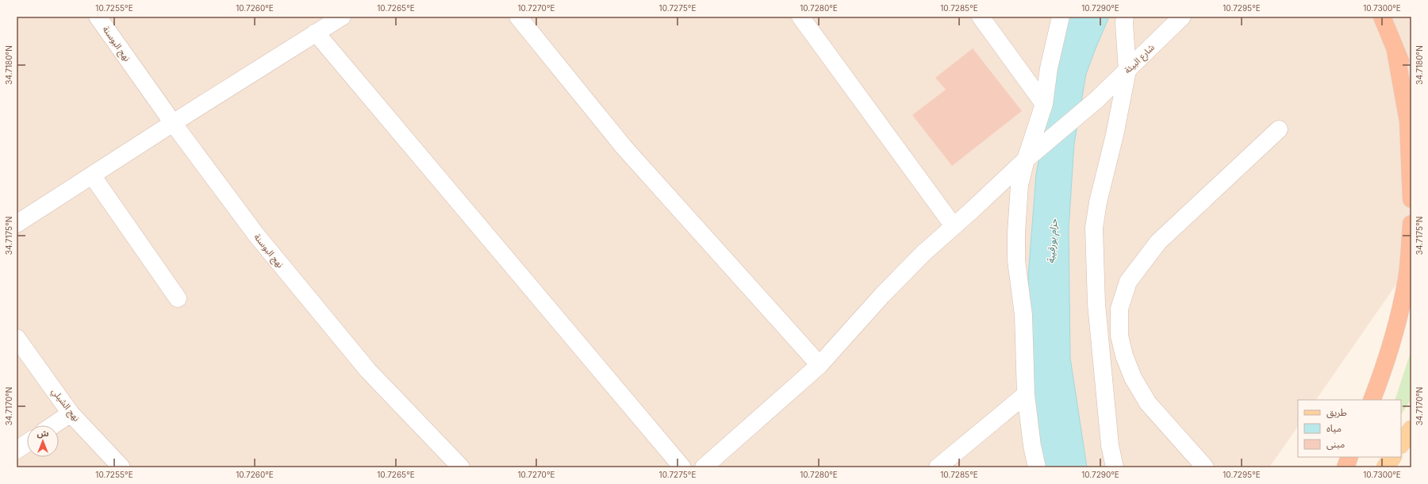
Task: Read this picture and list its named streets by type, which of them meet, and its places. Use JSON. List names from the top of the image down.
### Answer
{
  "streets": {
    "street": ["نهج البوسنة", "شارع البيئة", "نهج الشيلي"]
  },
  "water": ["حزام بورقيبة"],
  "legend": ["طريق", "مياه", "مبنى"],
  "north": "top",
  "coordinates": [
    "10.7255°E",
    "10.7260°E",
    "10.7265°E",
    "10.7270°E",
    "10.7275°E",
    "10.7280°E",
    "10.7285°E",
    "10.7290°E",
    "10.7295°E",
    "10.7300°E",
    "34.7180°N",
    "34.7175°N",
    "34.7170°N"
  ]
}
